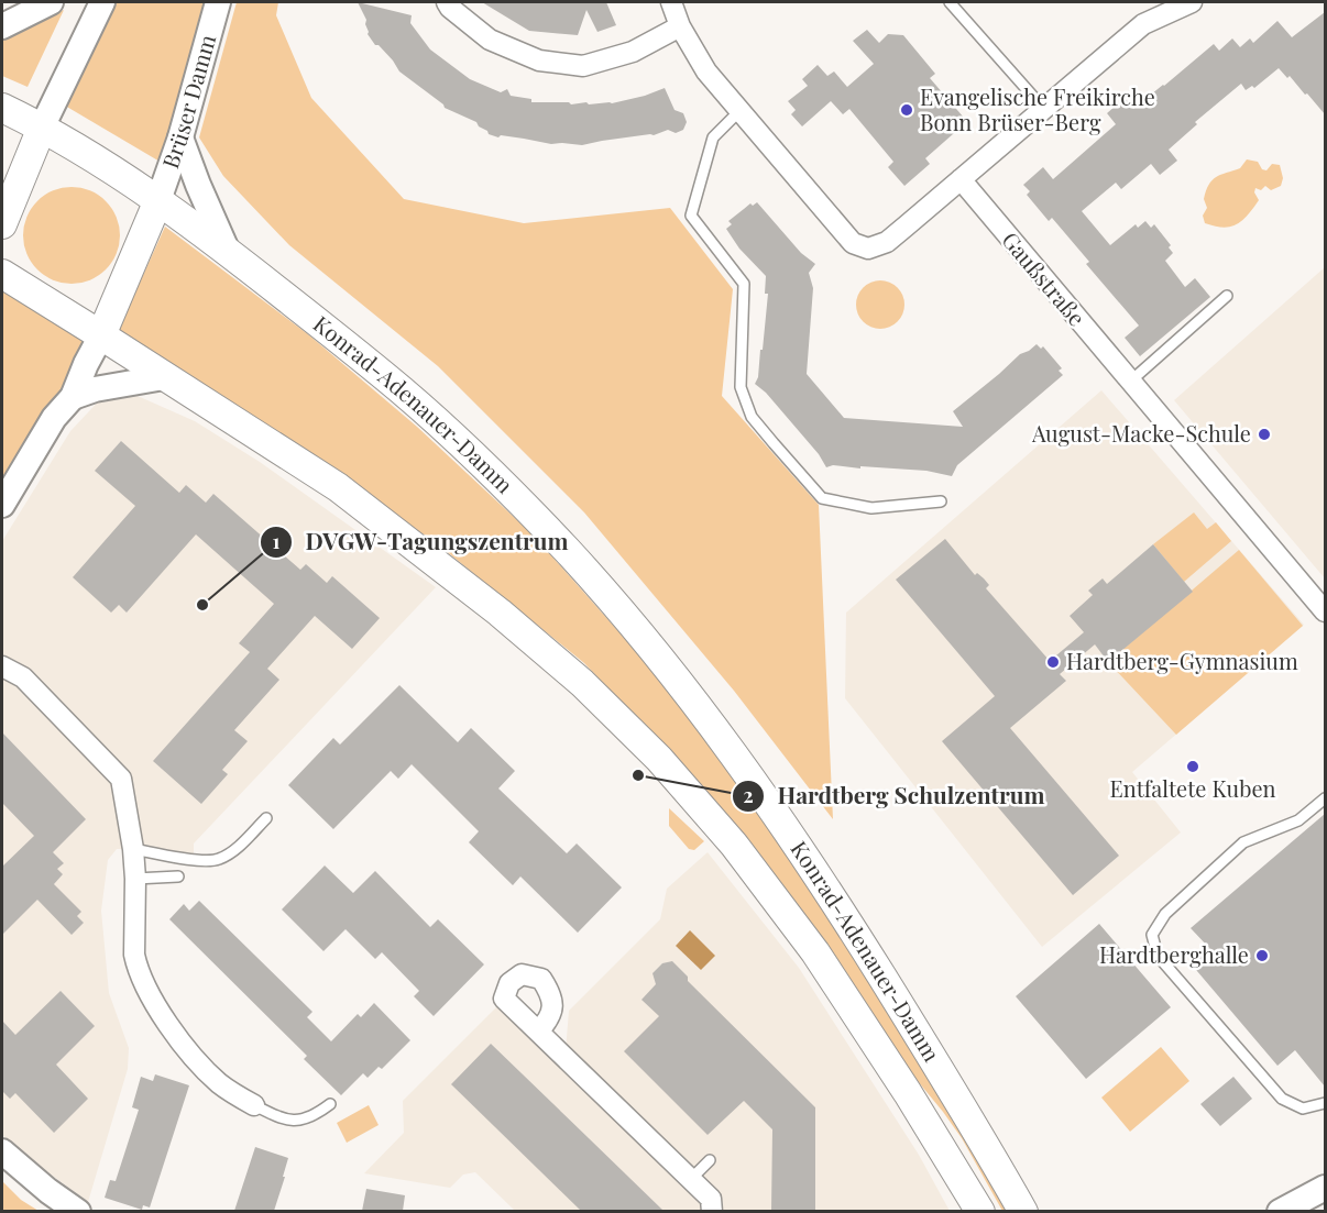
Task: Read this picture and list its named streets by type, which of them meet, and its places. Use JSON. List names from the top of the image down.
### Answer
{
  "streets": {
    "main road": ["Konrad-Adenauer-Damm"],
    "street": ["Brüser Damm", "Gaußstraße"]
  },
  "crossings": [
    ["Brüser Damm", "Konrad-Adenauer-Damm"]
  ],
  "places": [
    "Evangelische Freikirche Bonn Brüser-Berg",
    "August-Macke-Schule",
    "DVGW-Tagungszentrum",
    "Hardtberg-Gymnasium",
    "Entfaltete Kuben",
    "Hardtberg Schulzentrum",
    "Hardtberghalle"
  ]
}
